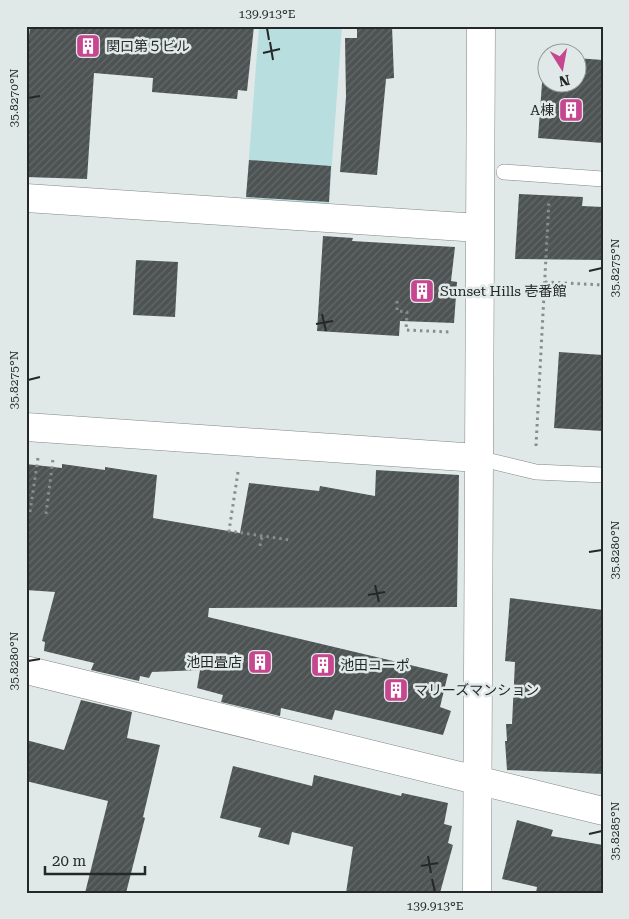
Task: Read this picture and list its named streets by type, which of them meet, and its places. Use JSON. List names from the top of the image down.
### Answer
{
  "places": {
    "building": [
      "関口第５ビル",
      "A棟",
      "Sunset Hills 壱番館",
      "池田畳店",
      "池田コーポ",
      "マリーズマンション"
    ]
  },
  "scale_bar": "20 m",
  "north": "bottom",
  "coordinates": [
    "139.913°E",
    "35.8270°N",
    "35.8275°N",
    "35.8280°N",
    "35.8285°N"
  ]
}
